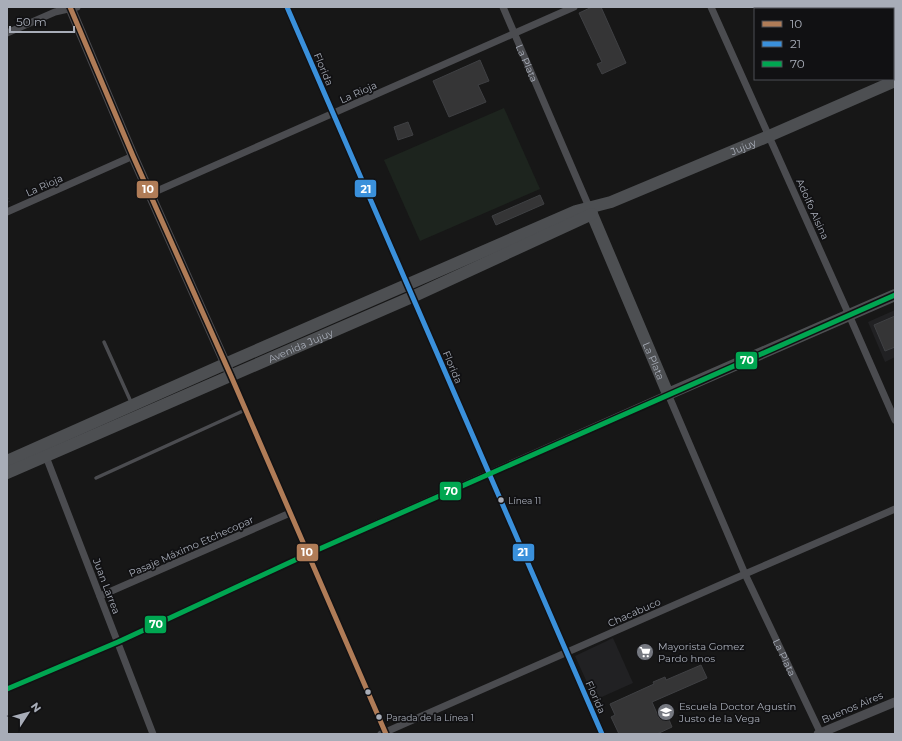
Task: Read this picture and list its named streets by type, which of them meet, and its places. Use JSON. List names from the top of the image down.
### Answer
{
  "streets": {
    "main road": ["La Plata", "Jujuy", "Avenida Jujuy"],
    "street": [
      "Florida",
      "La Rioja",
      "Adolfo Alsina",
      "Pasaje Máximo Etchecopar",
      "Juan Larrea",
      "Chacabuco",
      "Buenos Aires"
    ]
  },
  "crossings": [
    ["La Plata", "La Rioja"],
    ["La Plata", "Jujuy"],
    ["La Plata", "Avenida Jujuy"],
    ["La Plata", "Chacabuco"],
    ["La Plata", "Buenos Aires"],
    ["Florida", "La Rioja"],
    ["Florida", "Avenida Jujuy"],
    ["Florida", "Chacabuco"],
    ["Jujuy", "Adolfo Alsina"],
    ["Jujuy", "Avenida Jujuy"],
    ["Avenida Jujuy", "Juan Larrea"],
    ["Pasaje Máximo Etchecopar", "Juan Larrea"]
  ],
  "places": {
    "other": ["Línea 11", "Parada de la Línea 1"],
    "supermarket": ["Mayorista Gomez Pardo hnos"],
    "school or university": ["Escuela Doctor Agustín Justo de la Vega"]
  },
  "lines": ["transit line 10", "transit line 21", "transit line 70"],
  "legend": ["10", "21", "70"],
  "scale_bar": "50 m",
  "north": "top right"
}
